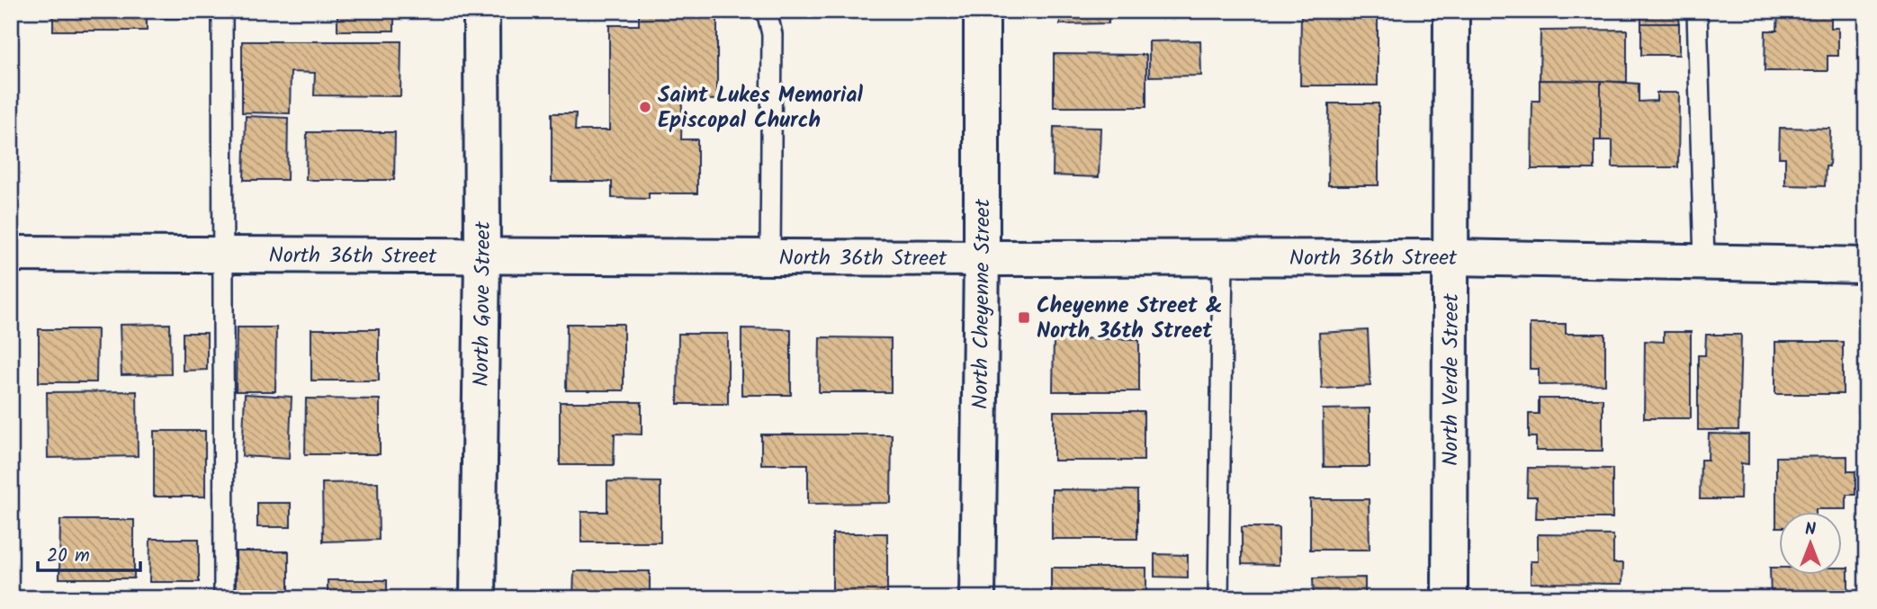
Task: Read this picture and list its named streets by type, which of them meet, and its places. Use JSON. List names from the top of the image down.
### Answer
{
  "streets": {
    "street": [
      "North 36th Street",
      "North Gove Street",
      "North Cheyenne Street",
      "North Verde Street"
    ]
  },
  "crossings": [
    ["North 36th Street", "North Gove Street"],
    ["North 36th Street", "North Cheyenne Street"],
    ["North 36th Street", "North Verde Street"]
  ],
  "places": {
    "other": ["Saint Lukes Memorial Episcopal Church"],
    "transit": ["Cheyenne Street & North 36th Street"]
  },
  "scale_bar": "20 m",
  "north": "top"
}
